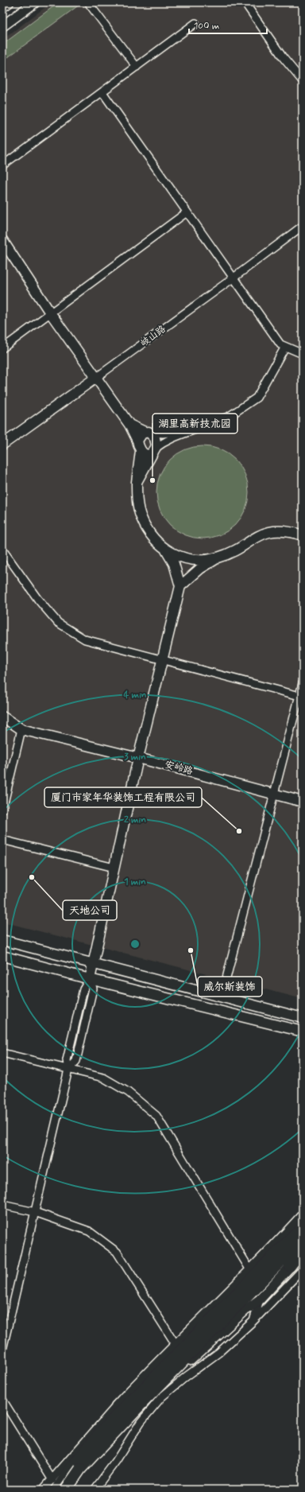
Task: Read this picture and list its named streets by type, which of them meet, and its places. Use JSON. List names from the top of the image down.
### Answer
{
  "streets": {
    "main road": ["岐山路", "安岭路"]
  },
  "places": [
    "湖里高新技术园",
    "厦门市家年华装饰工程有限公司",
    "天地公司",
    "威尔斯装饰"
  ],
  "scale_bar": "100 m",
  "rings": [
    "4 min",
    "3 min",
    "2 min",
    "1 min"
  ]
}
